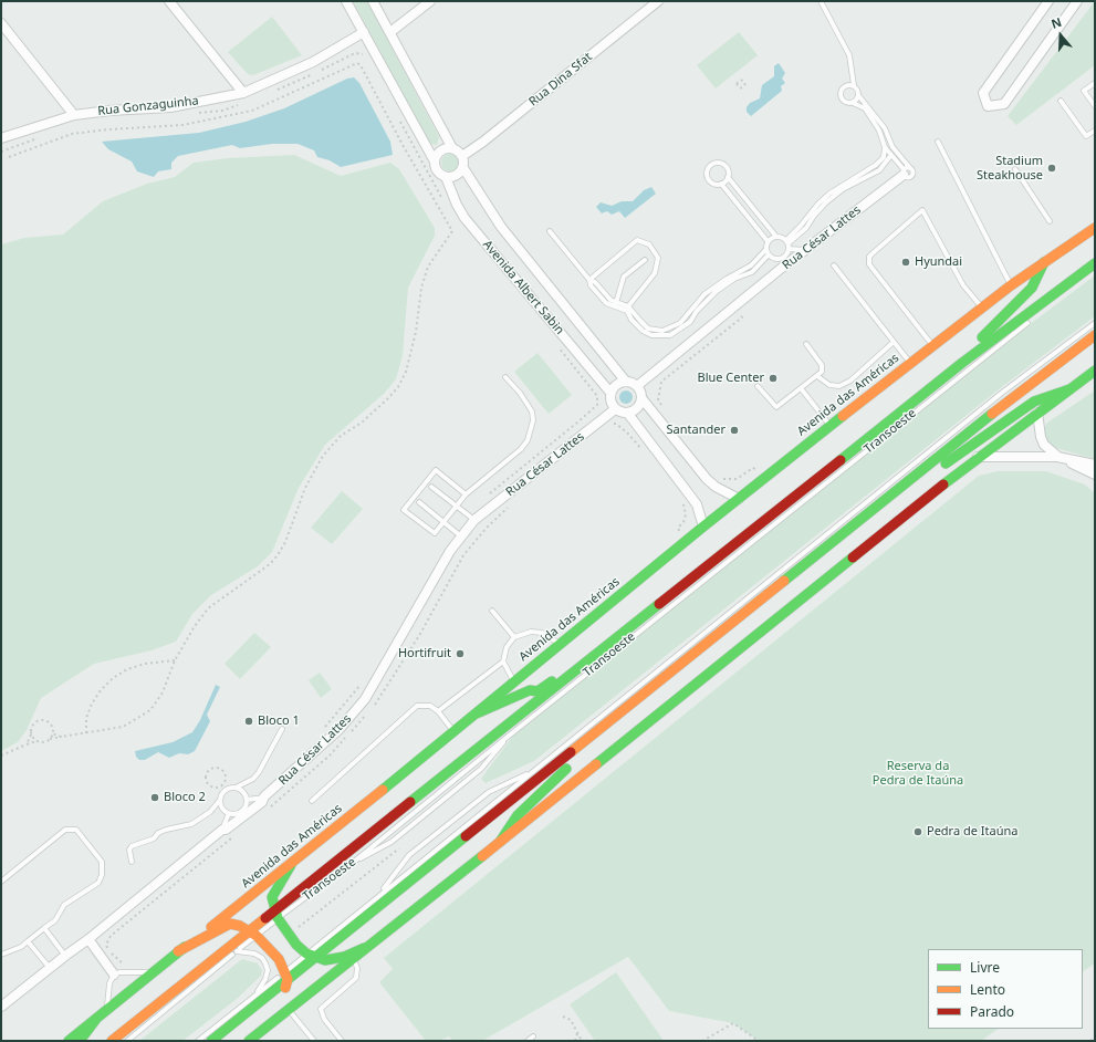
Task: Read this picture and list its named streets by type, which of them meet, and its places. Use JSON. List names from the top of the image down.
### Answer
{
  "streets": {
    "main road": ["Avenida das Américas"],
    "street": [
      "Rua Dina Sfat",
      "Rua Gonzaguinha",
      "Rua César Lattes",
      "Avenida Albert Sabin"
    ],
    "lane": ["Transoeste"]
  },
  "crossings": [
    ["Rua Dina Sfat", "Avenida Albert Sabin"],
    ["Rua César Lattes", "Avenida Albert Sabin"]
  ],
  "parks": ["Reserva da Pedra de Itaúna"],
  "places": [
    "Stadium Steakhouse",
    "Hyundai",
    "Blue Center",
    "Santander",
    "Hortifruit",
    "Bloco 1",
    "Bloco 2",
    "Pedra de Itaúna"
  ],
  "legend": ["Livre", "Lento", "Parado"],
  "north": "top"
}
